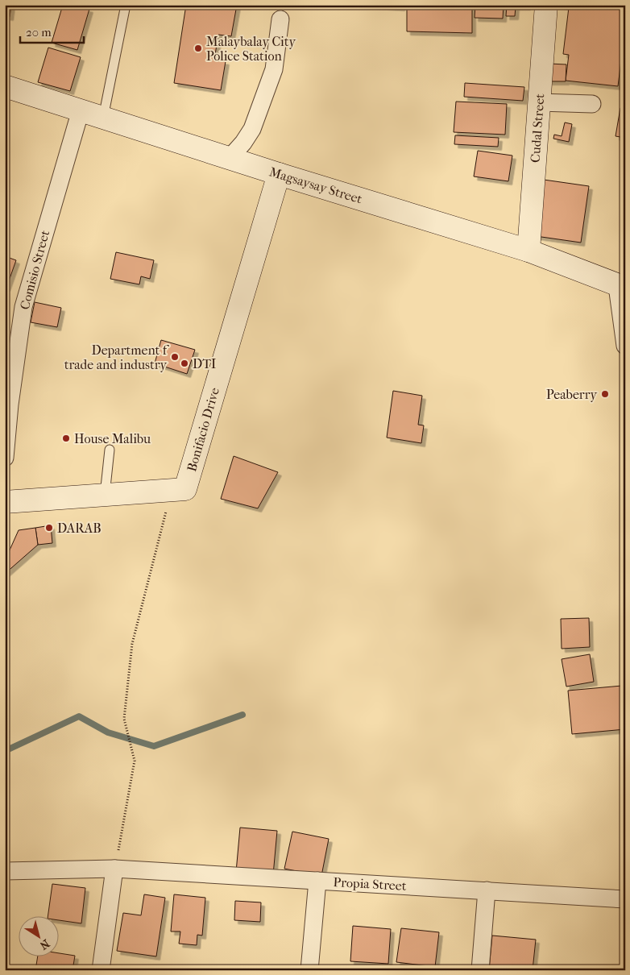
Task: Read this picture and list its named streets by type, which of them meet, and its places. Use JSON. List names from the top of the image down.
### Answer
{
  "streets": {
    "street": [
      "Cudal Street",
      "Magsaysay Street",
      "Comisio Street",
      "Bonifacio Drive",
      "Propia Street"
    ]
  },
  "crossings": [
    ["Cudal Street", "Magsaysay Street"],
    ["Magsaysay Street", "Comisio Street"],
    ["Magsaysay Street", "Bonifacio Drive"]
  ],
  "places": [
    "Malaybalay City Police Station",
    "Department f trade and industry",
    "DTI",
    "Peaberry",
    "House Malibu",
    "DARAB"
  ],
  "scale_bar": "20 m",
  "north": "bottom right"
}
